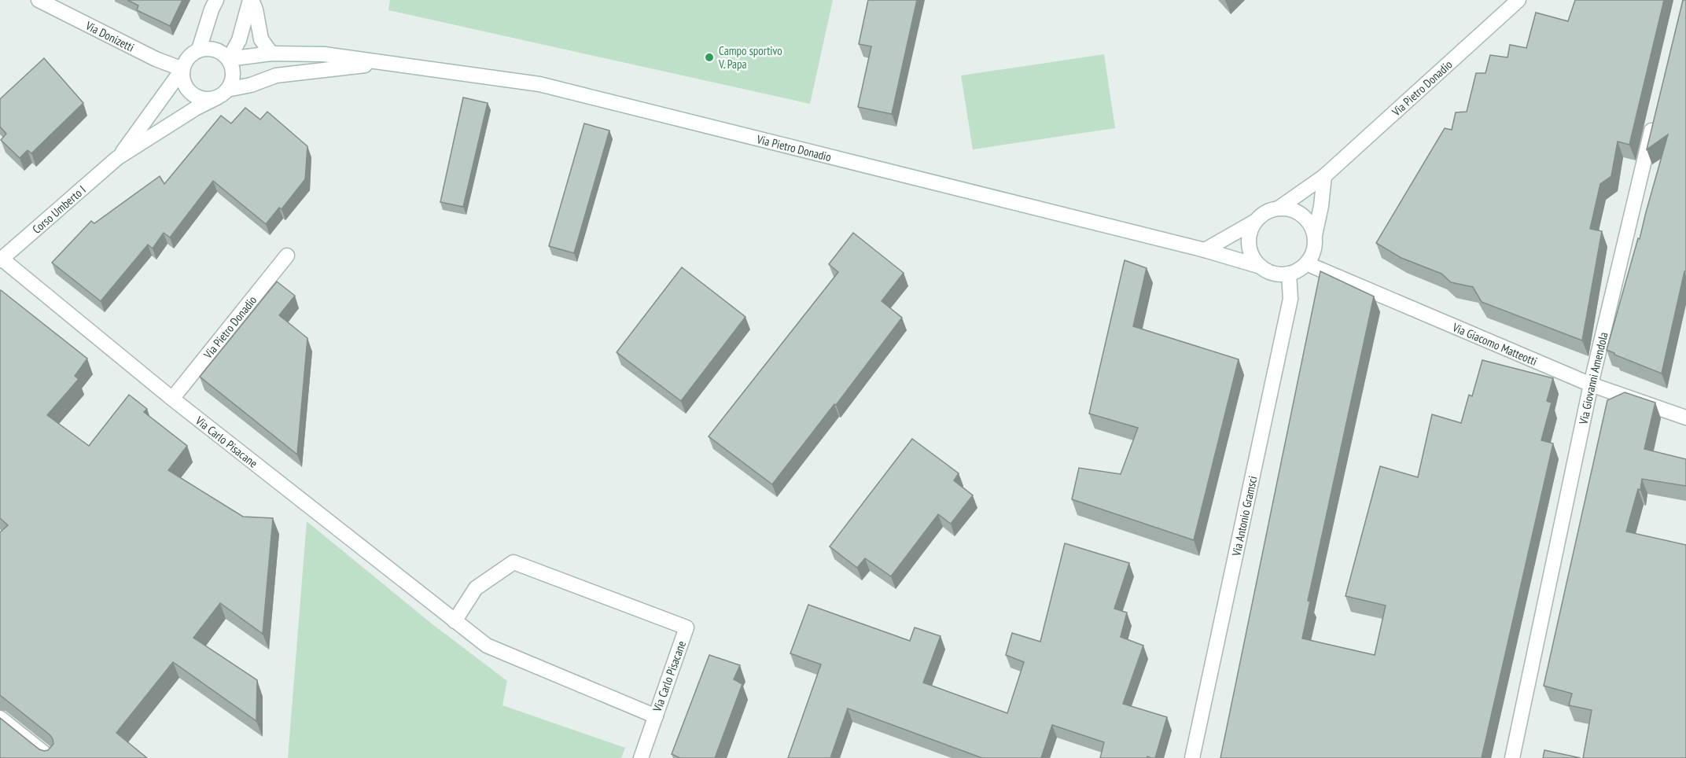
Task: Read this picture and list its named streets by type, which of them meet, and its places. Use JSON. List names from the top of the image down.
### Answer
{
  "streets": {
    "street": [
      "Via Donizetti",
      "Via Pietro Donadio",
      "Corso Umberto I",
      "Via Giacomo Matteotti",
      "Via Giovanni Amendola",
      "Via Carlo Pisacane",
      "Via Antonio Gramsci"
    ]
  },
  "crossings": [
    ["Via Donizetti", "Via Pietro Donadio"],
    ["Via Donizetti", "Corso Umberto I"],
    ["Via Pietro Donadio", "Corso Umberto I"],
    ["Via Pietro Donadio", "Via Giacomo Matteotti"],
    ["Via Pietro Donadio", "Via Carlo Pisacane"],
    ["Via Pietro Donadio", "Via Antonio Gramsci"],
    ["Corso Umberto I", "Via Carlo Pisacane"],
    ["Via Giacomo Matteotti", "Via Giovanni Amendola"],
    ["Via Giacomo Matteotti", "Via Antonio Gramsci"]
  ],
  "places": ["Campo sportivo V. Papa"]
}
